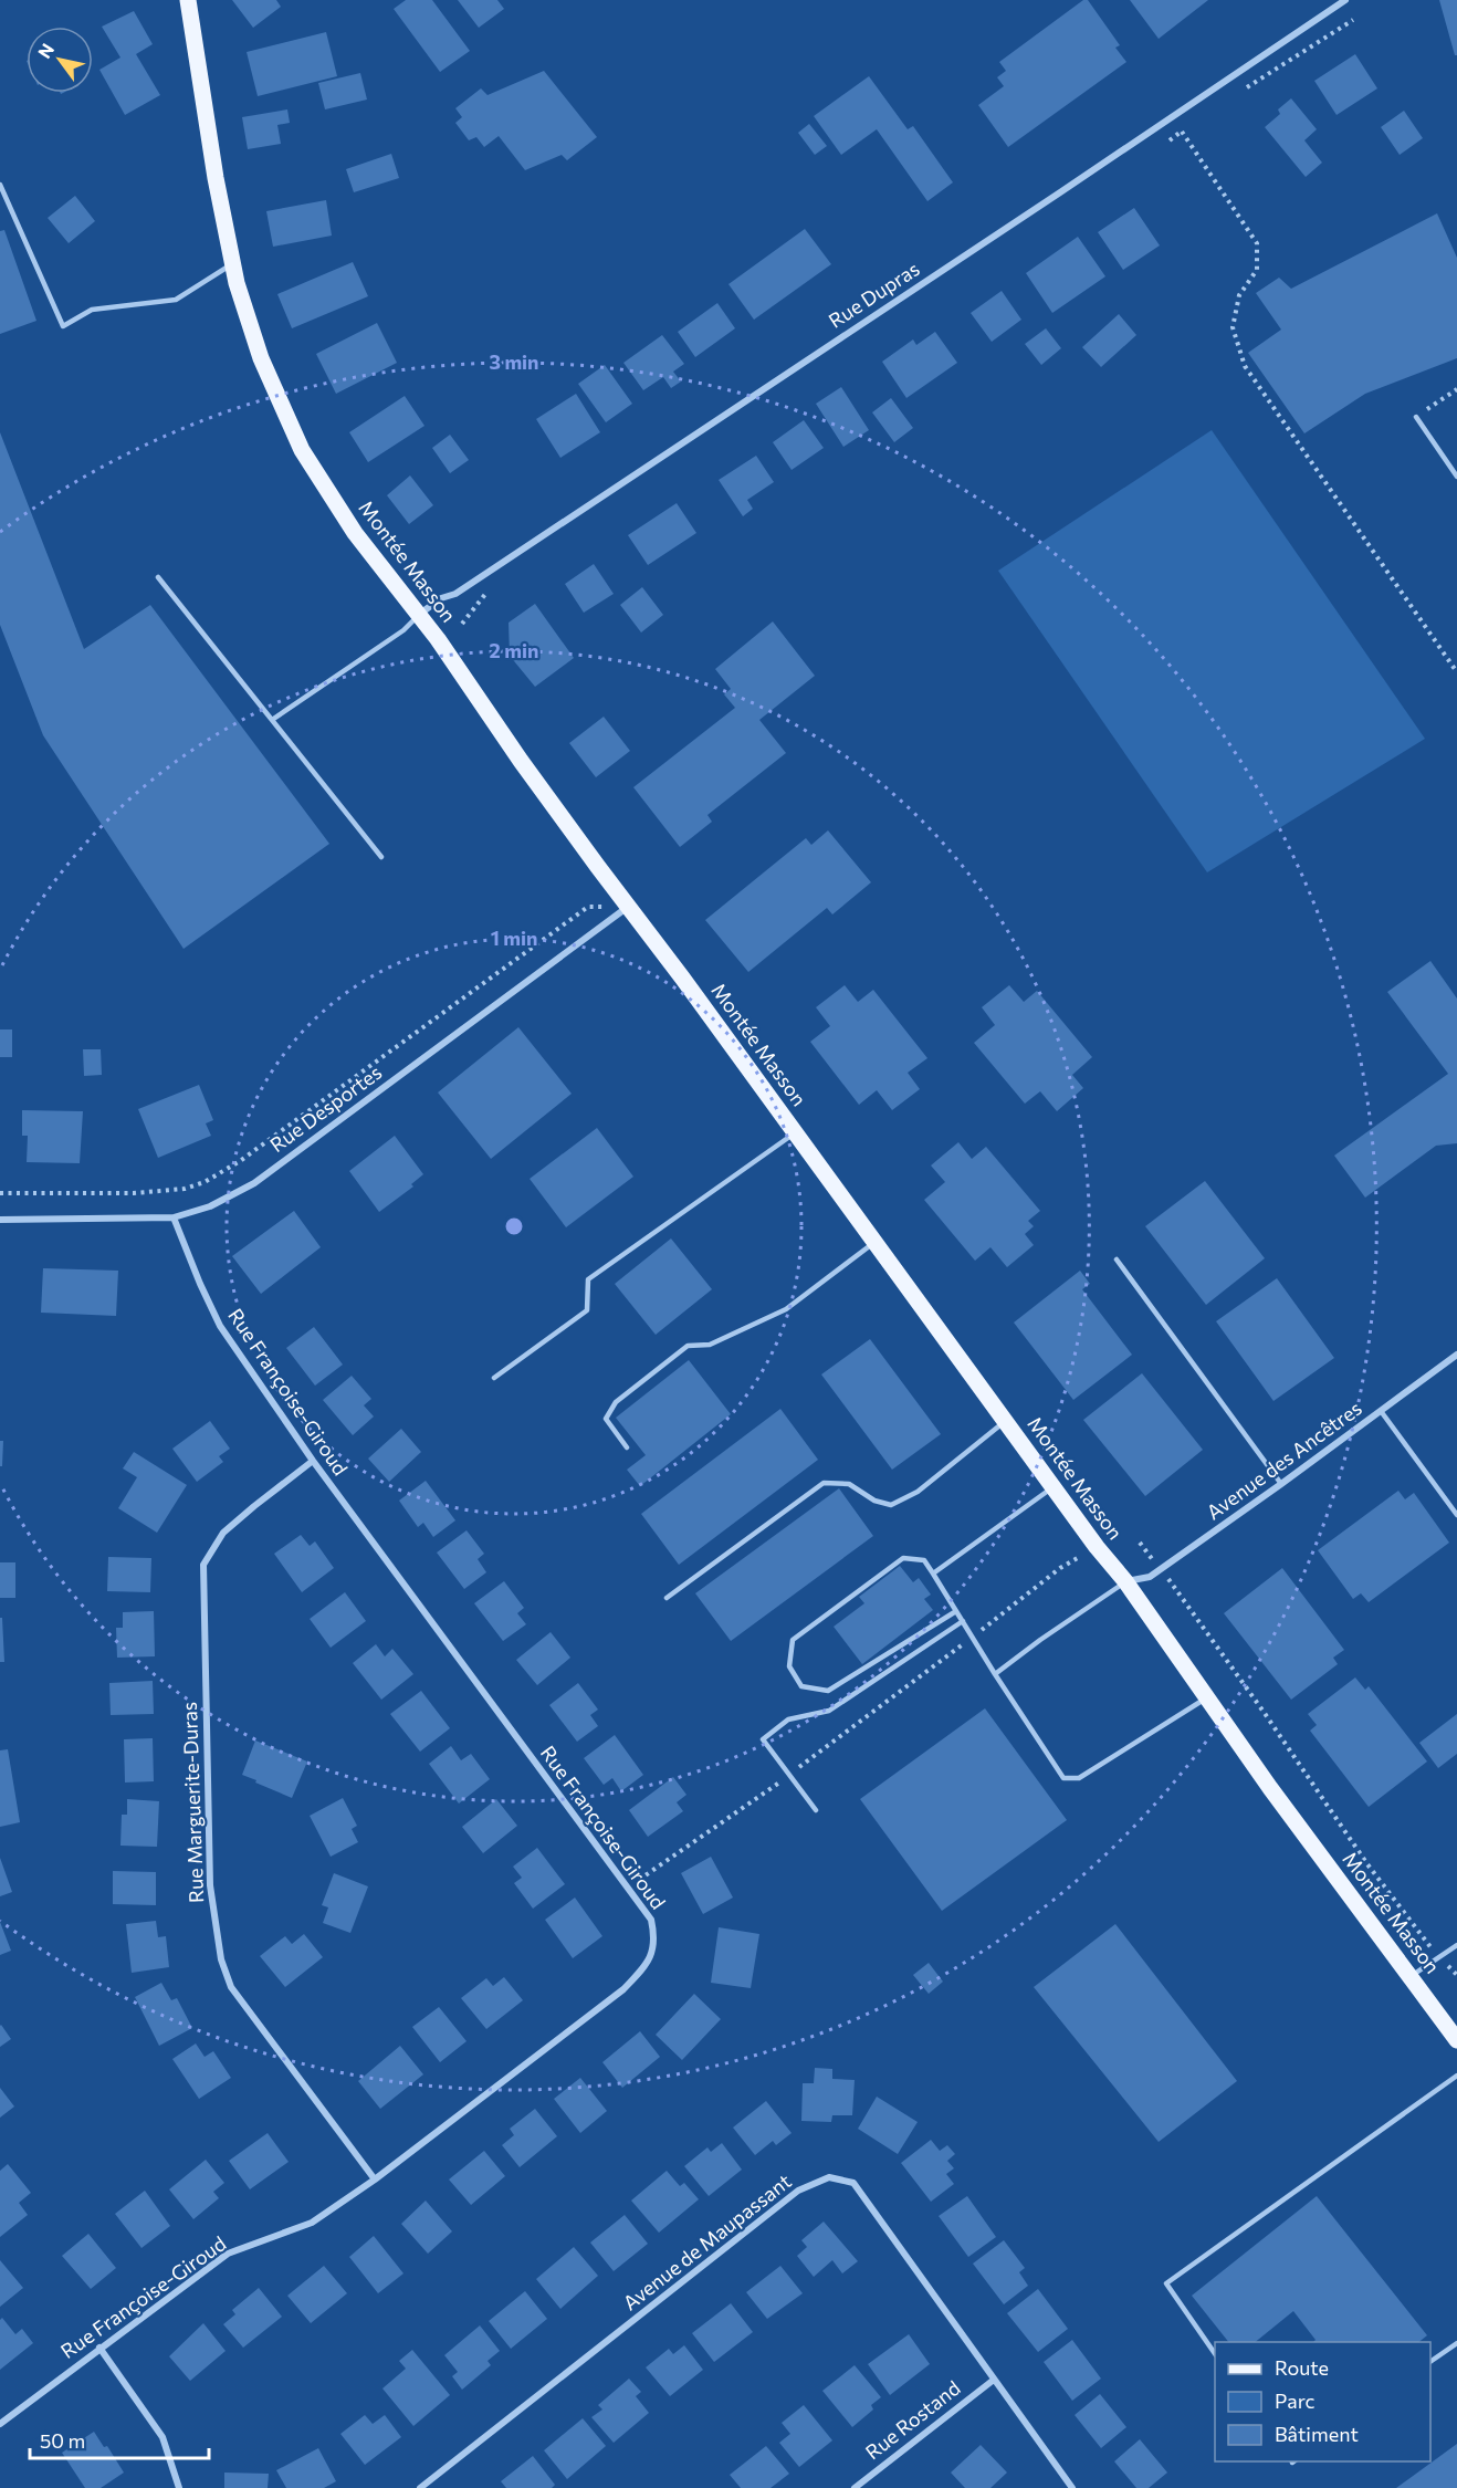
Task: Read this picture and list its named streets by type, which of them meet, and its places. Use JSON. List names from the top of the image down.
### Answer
{
  "streets": {
    "main road": ["Montée Masson"],
    "street": [
      "Rue Dupras",
      "Rue Desportes",
      "Rue Françoise-Giroud",
      "Avenue des Ancêtres",
      "Rue Marguerite-Duras",
      "Avenue de Maupassant",
      "Rue Rostand"
    ]
  },
  "crossings": [
    ["Rue Dupras", "Montée Masson"],
    ["Montée Masson", "Rue Desportes"],
    ["Montée Masson", "Avenue des Ancêtres"],
    ["Rue Desportes", "Rue Françoise-Giroud"],
    ["Rue Françoise-Giroud", "Rue Marguerite-Duras"],
    ["Avenue de Maupassant", "Rue Rostand"]
  ],
  "legend": ["Route", "Parc", "Bâtiment"],
  "scale_bar": "50 m",
  "north": "top left",
  "rings": ["3 min", "2 min", "1 min"]
}
